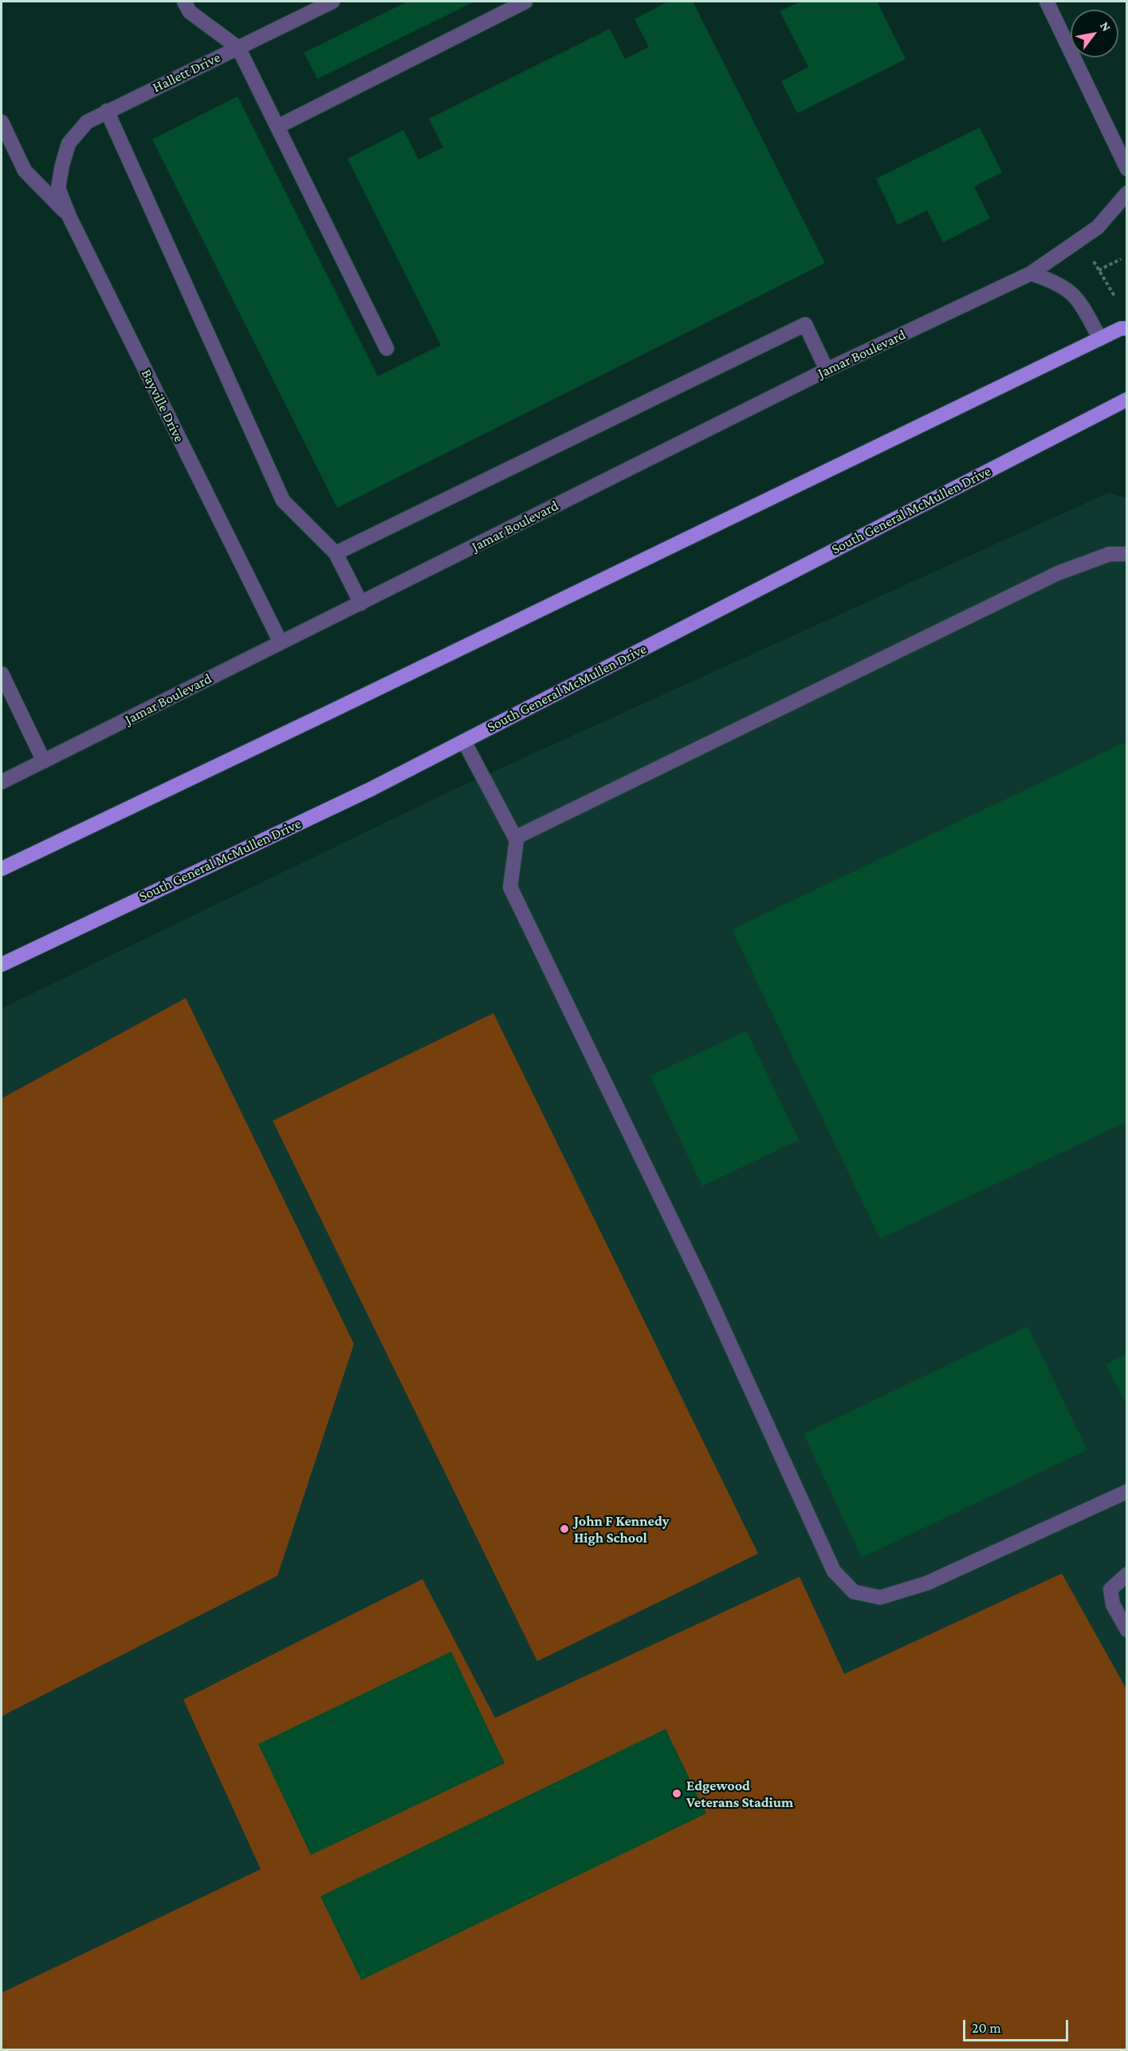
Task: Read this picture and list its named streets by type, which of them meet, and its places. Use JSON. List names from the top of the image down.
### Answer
{
  "streets": {
    "main road": ["South General McMullen Drive"],
    "street": ["Hallett Drive", "Jamar Boulevard", "Bayville Drive"]
  },
  "crossings": [
    ["Hallett Drive", "Bayville Drive"],
    ["Jamar Boulevard", "Bayville Drive"]
  ],
  "places": ["John F Kennedy High School", "Edgewood Veterans Stadium"],
  "scale_bar": "20 m",
  "north": "top right"
}
